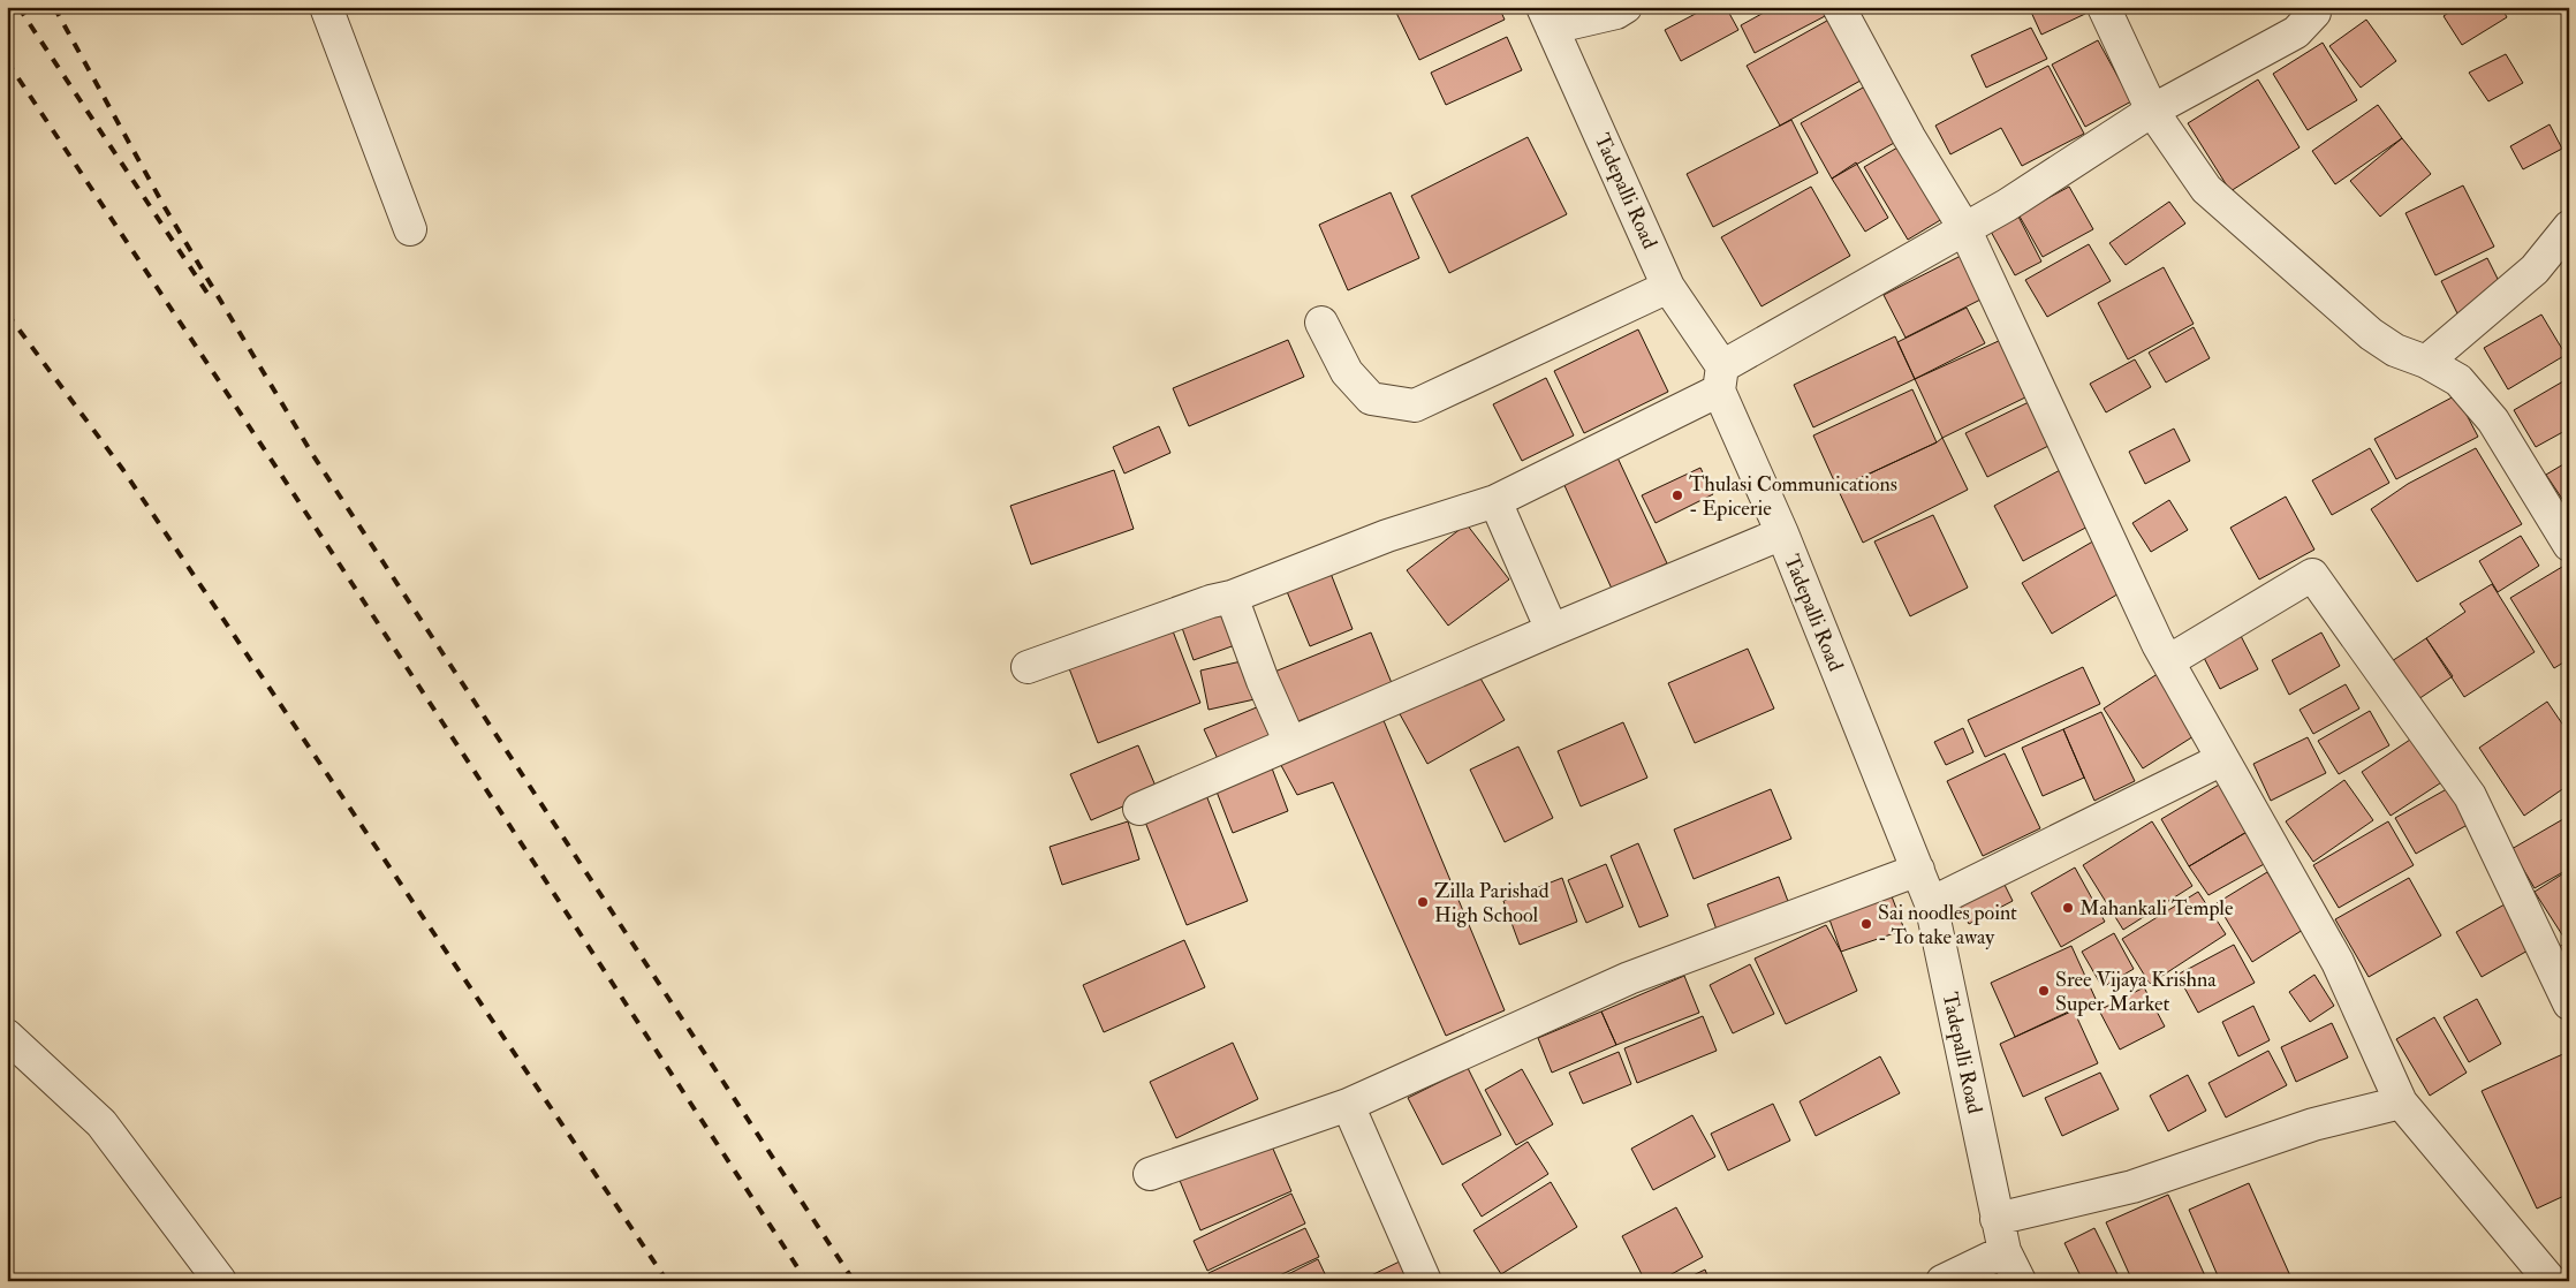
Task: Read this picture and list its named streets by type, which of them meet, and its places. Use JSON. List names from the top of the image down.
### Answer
{
  "streets": {
    "street": ["Tadepalli Road"]
  },
  "places": [
    "Thulasi Communications - Epicerie",
    "Zilla Parishad High School",
    "Mahankali Temple",
    "Sai noodles point - To take away",
    "Sree Vijaya Krishna Super Market"
  ]
}
